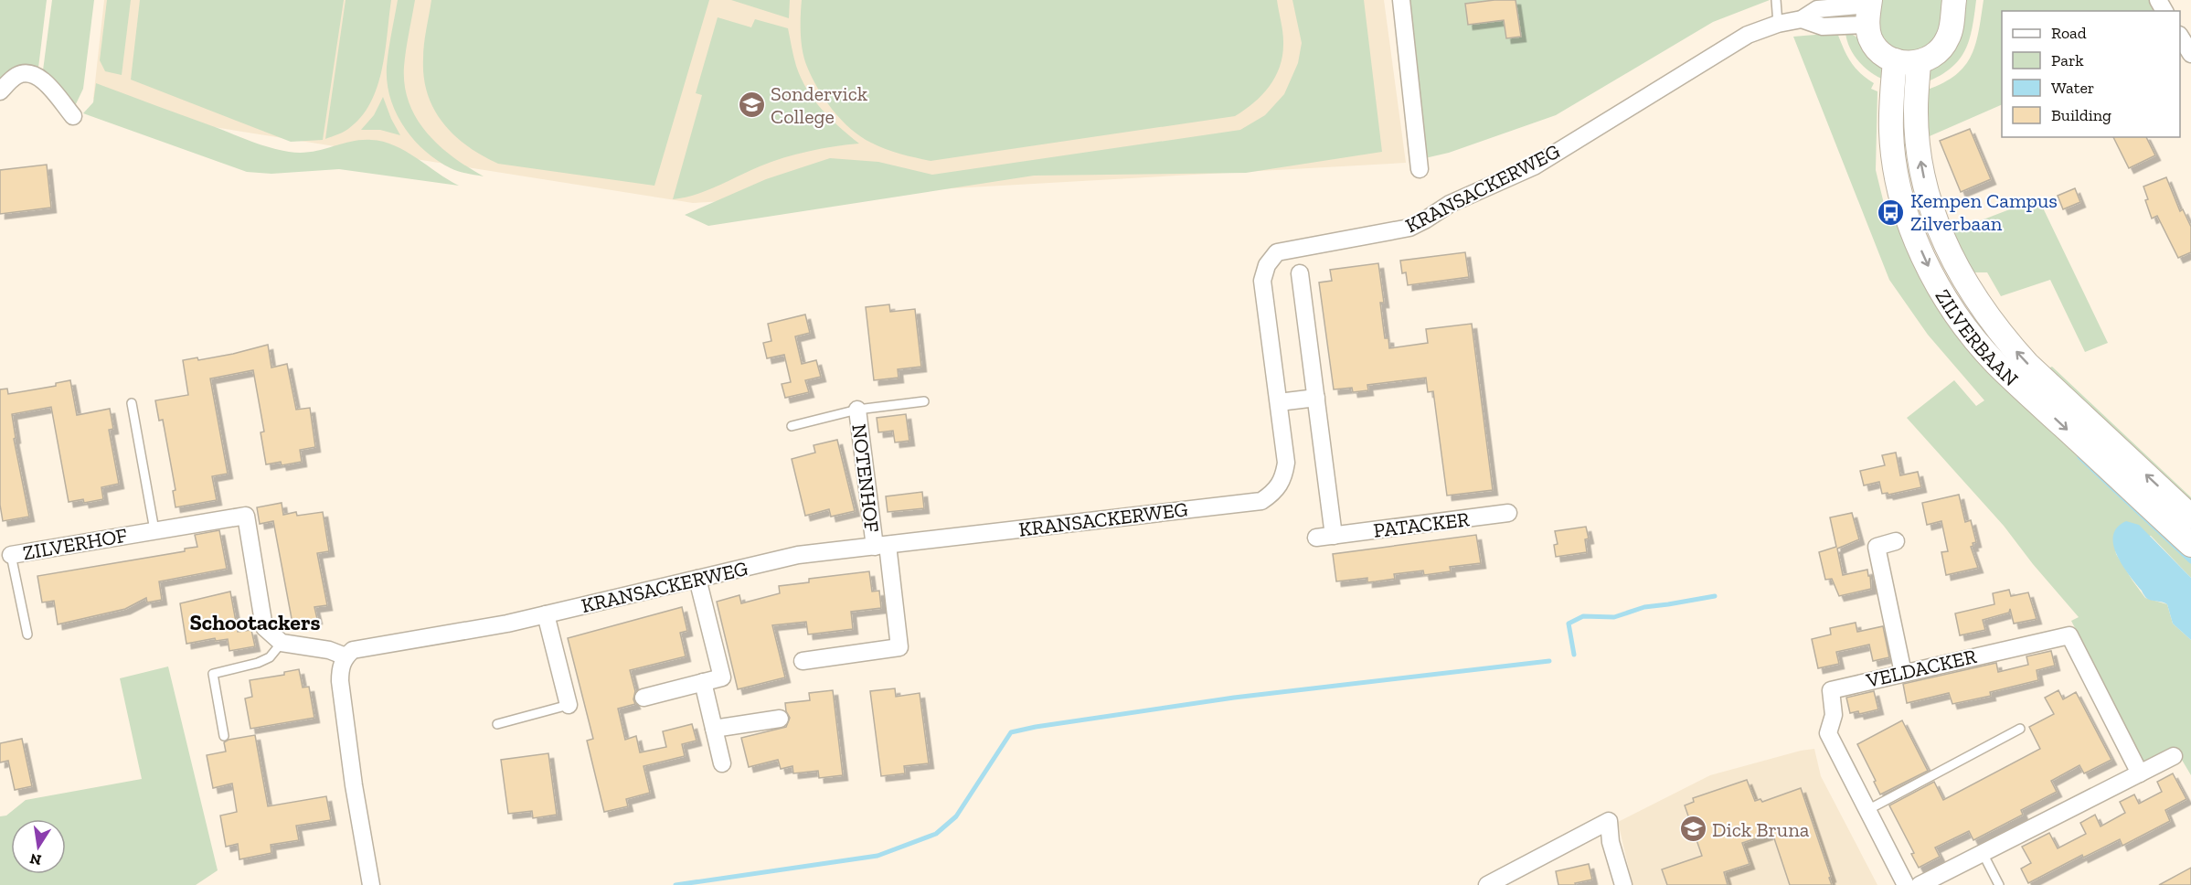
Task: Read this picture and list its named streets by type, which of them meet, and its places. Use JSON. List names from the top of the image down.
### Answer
{
  "streets": {
    "main road": ["ZILVERBAAN"],
    "street": [
      "KRANSACKERWEG",
      "NOTENHOF",
      "PATACKER",
      "ZILVERHOF",
      "VELDACKER"
    ]
  },
  "crossings": [
    ["KRANSACKERWEG", "NOTENHOF"]
  ],
  "districts": ["Schootackers"],
  "places": {
    "school or university": ["Sondervick College", "Dick Bruna"],
    "bus stop": ["Kempen Campus Zilverbaan"]
  },
  "legend": [
    "Road",
    "Park",
    "Water",
    "Building"
  ],
  "north": "bottom"
}
